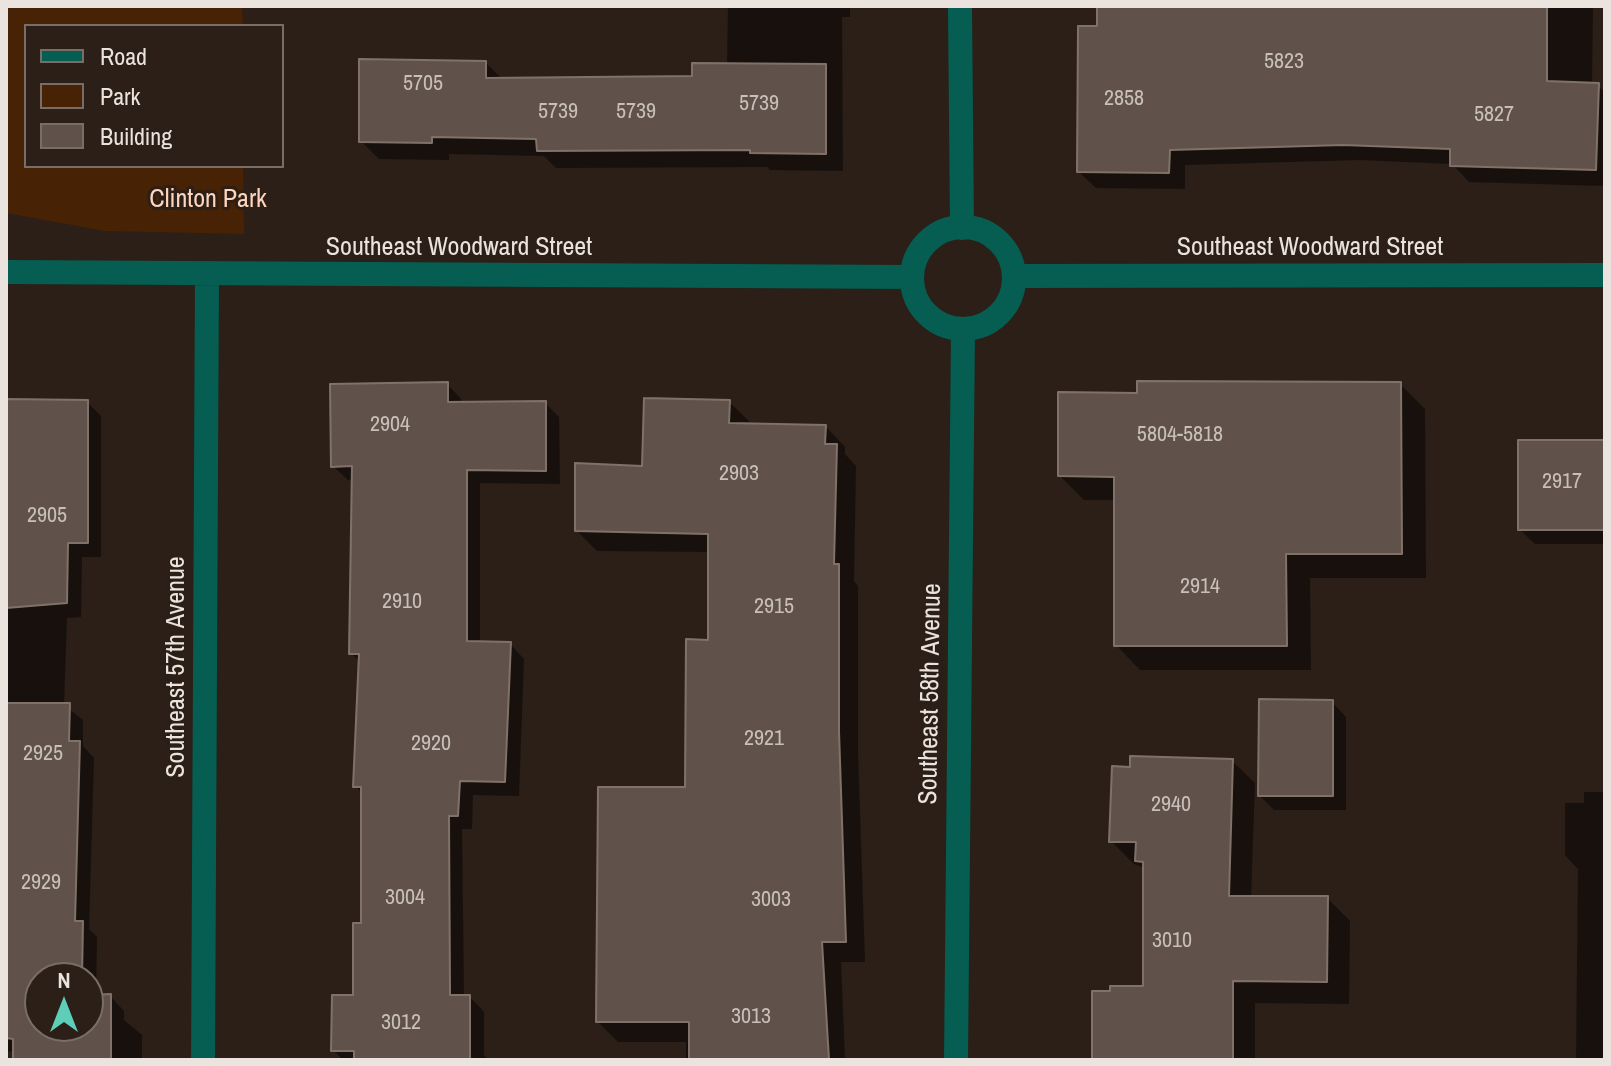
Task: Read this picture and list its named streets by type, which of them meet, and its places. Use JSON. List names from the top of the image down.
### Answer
{
  "streets": {
    "street": ["Southeast Woodward Street", "Southeast 57th Avenue", "Southeast 58th Avenue"]
  },
  "crossings": [
    ["Southeast Woodward Street", "Southeast 57th Avenue"],
    ["Southeast Woodward Street", "Southeast 58th Avenue"]
  ],
  "parks": ["Clinton Park"],
  "house_numbers": [
    "5823",
    "5705",
    "2858",
    "5739",
    "5739",
    "5739",
    "5827",
    "2904",
    "5804-5818",
    "2903",
    "2917",
    "2905",
    "2914",
    "2910",
    "2915",
    "2921",
    "2920",
    "2925",
    "2940",
    "2929",
    "3004",
    "3003",
    "3010",
    "3013",
    "3012"
  ],
  "legend": ["Road", "Park", "Building"],
  "north": "top"
}
